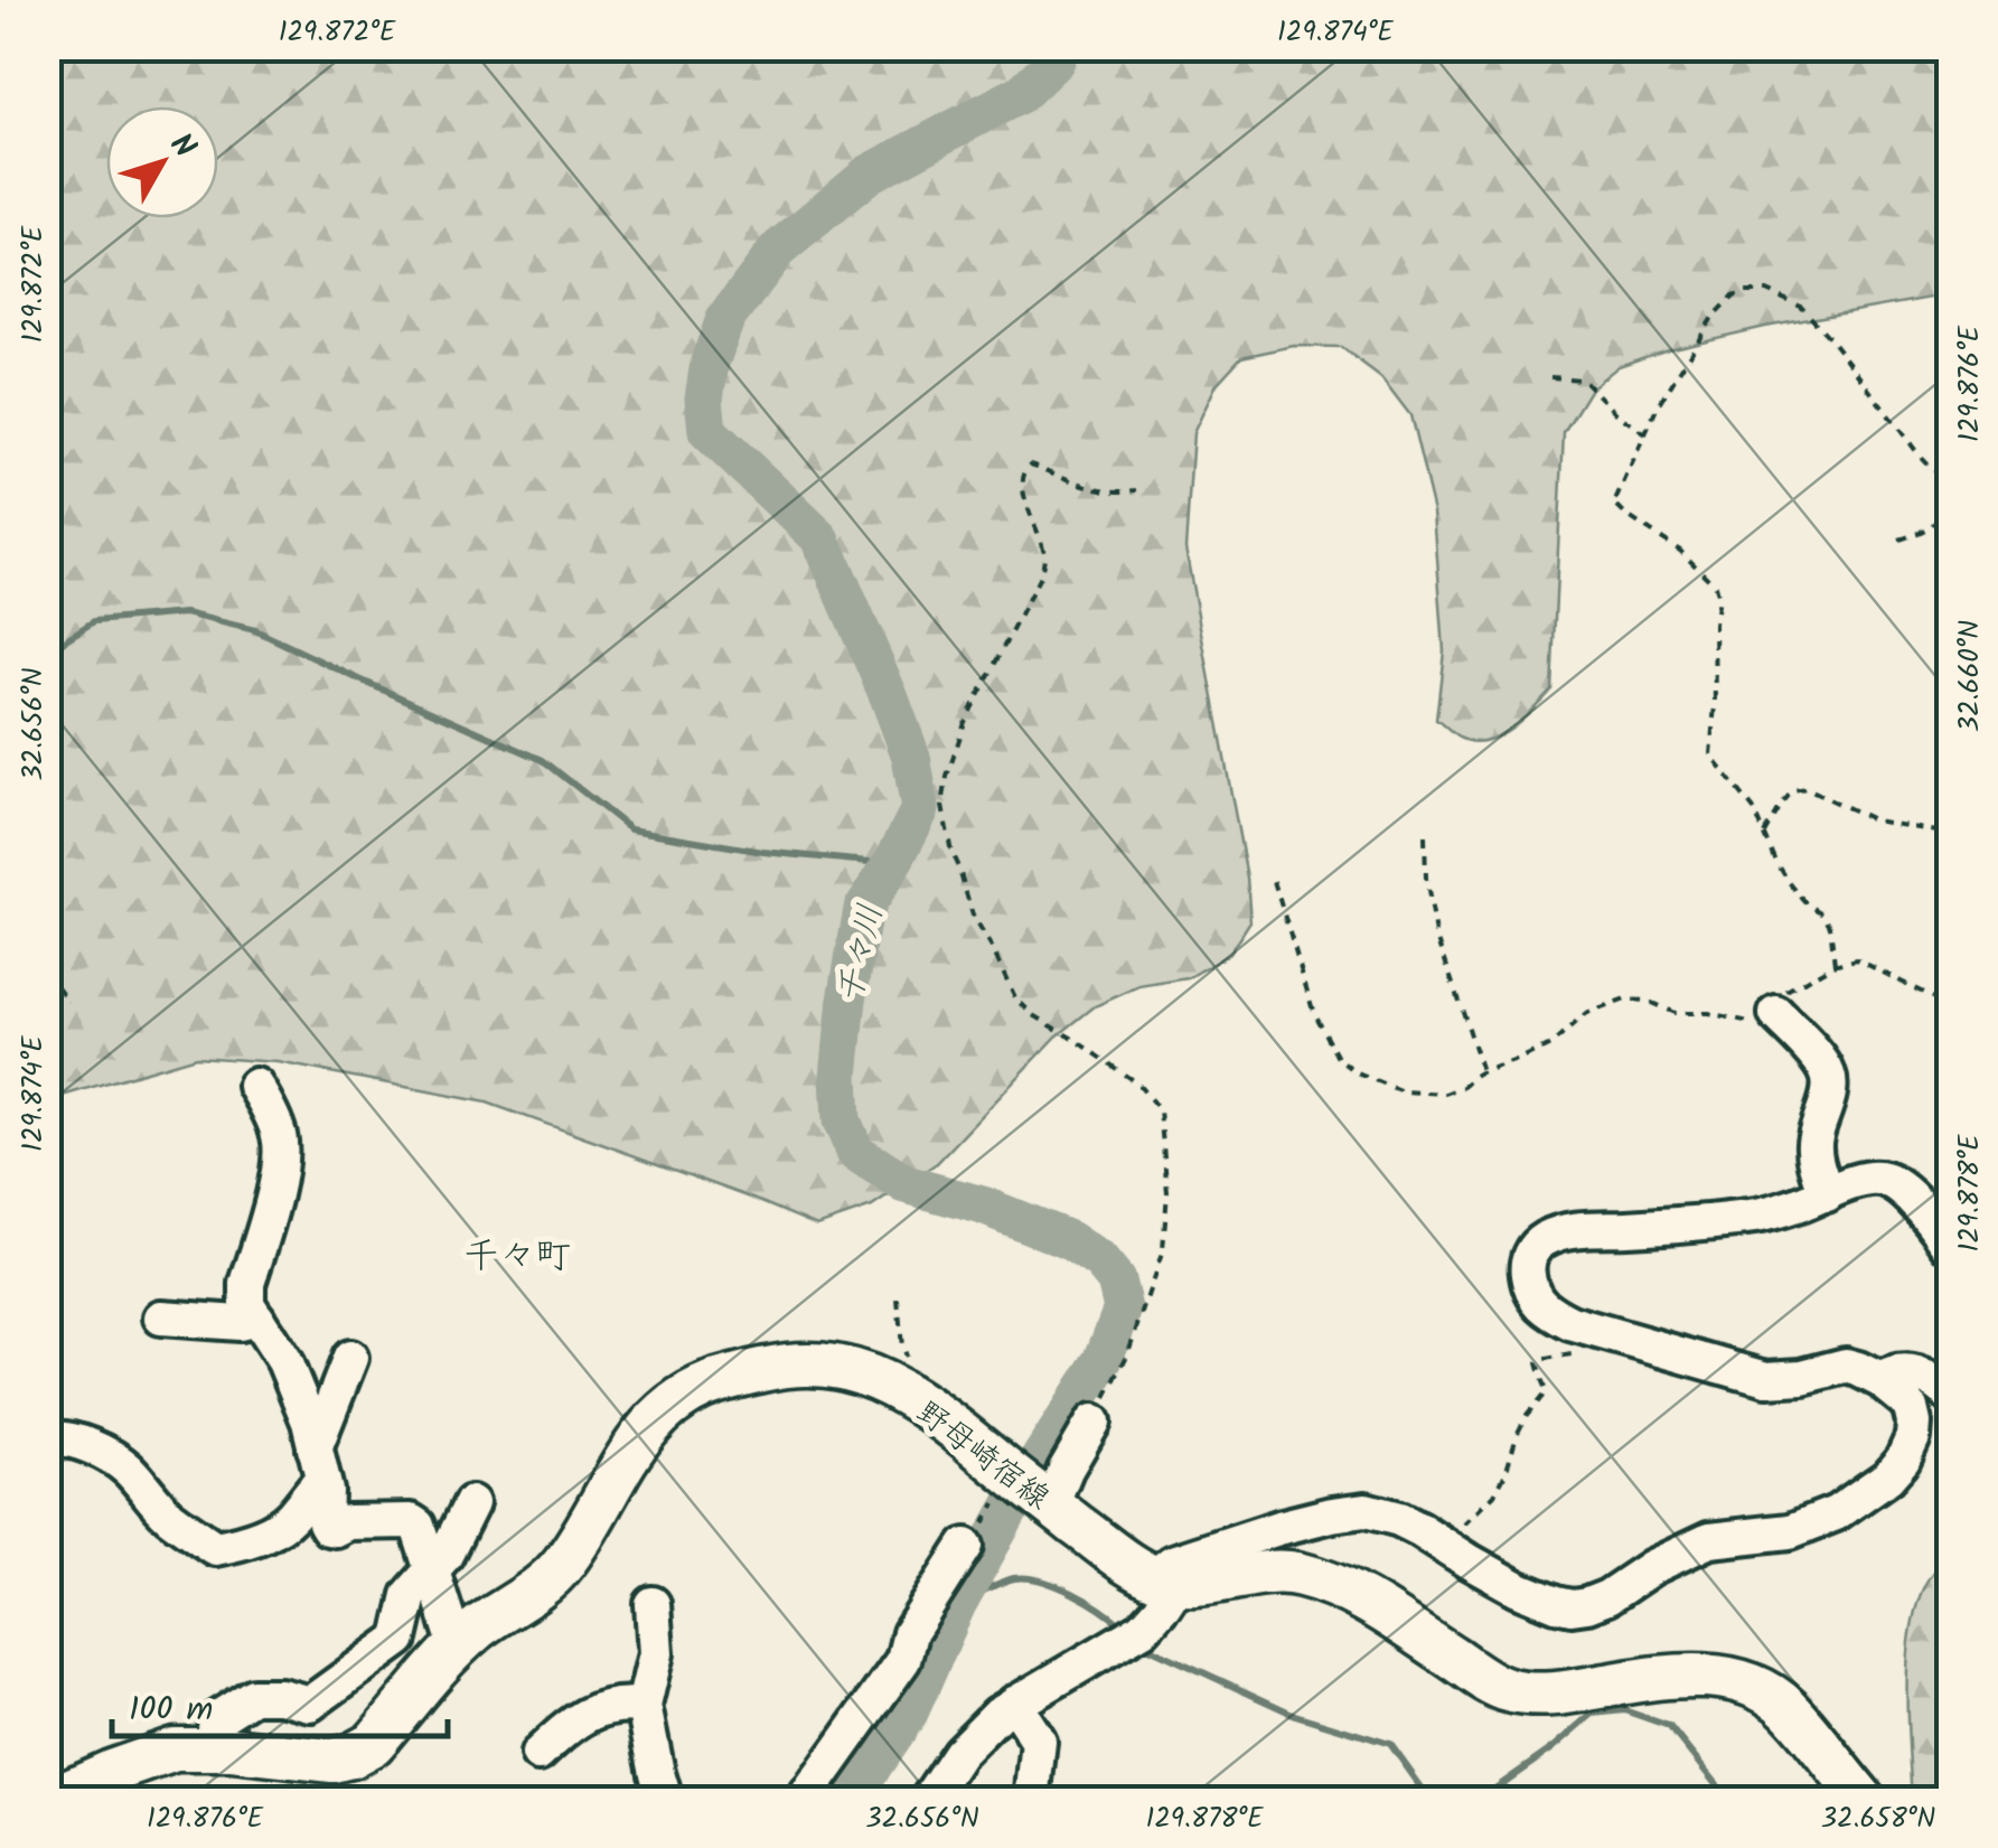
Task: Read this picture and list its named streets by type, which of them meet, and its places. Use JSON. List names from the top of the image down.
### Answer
{
  "streets": {
    "main road": ["野母崎宿線"]
  },
  "districts": ["千々町"],
  "water": ["千々川"],
  "scale_bar": "100 m",
  "north": "top right",
  "coordinates": [
    "129.872°E",
    "129.874°E",
    "129.876°E",
    "32.660°N",
    "32.656°N",
    "129.878°E",
    "32.658°N"
  ]
}
